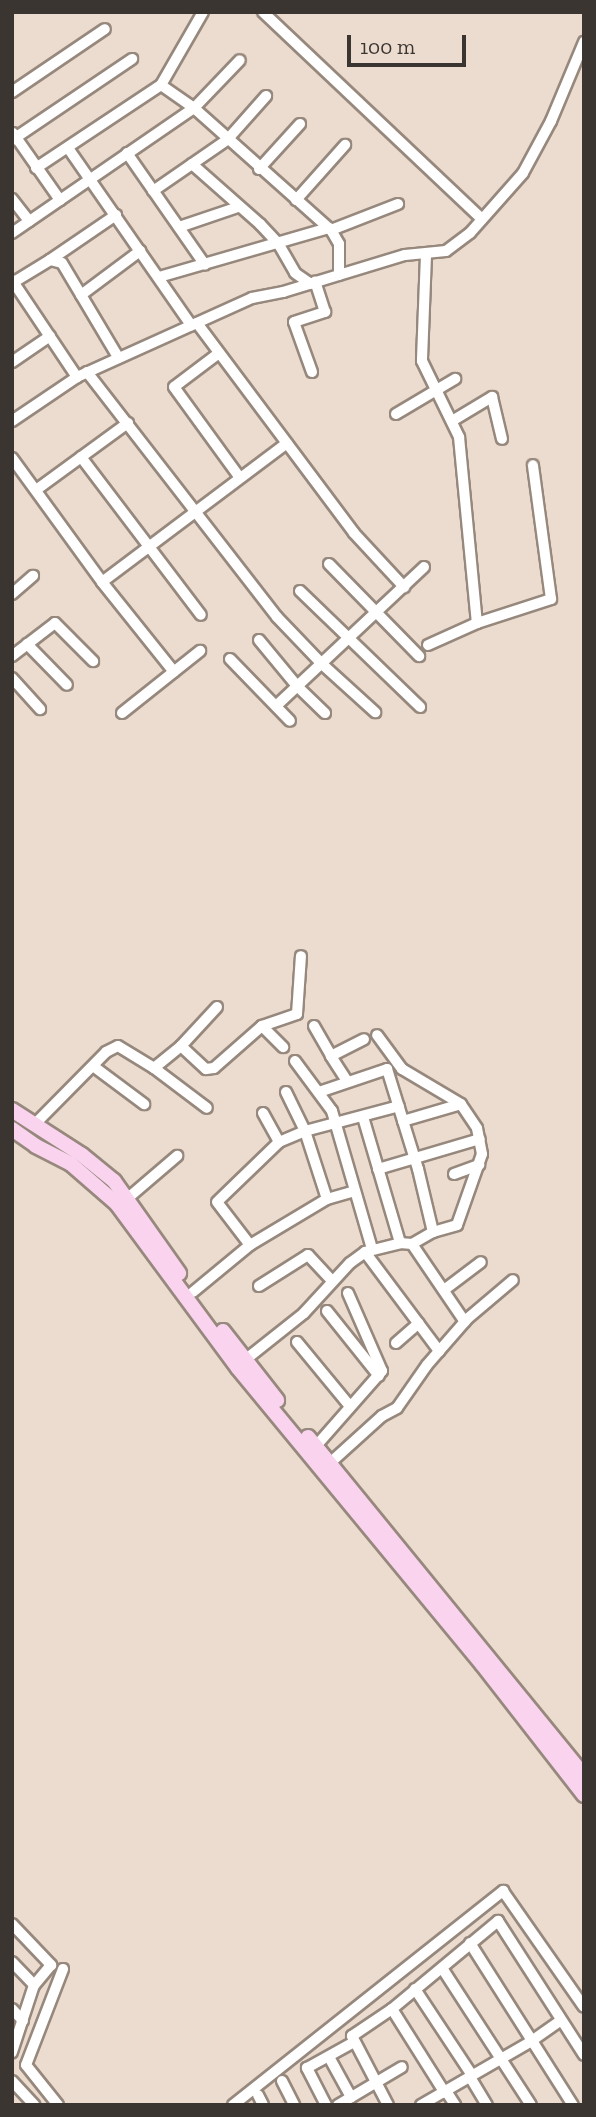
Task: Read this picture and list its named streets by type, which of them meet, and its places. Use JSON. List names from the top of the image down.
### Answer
{
  "scale_bar": "100 m"
}
